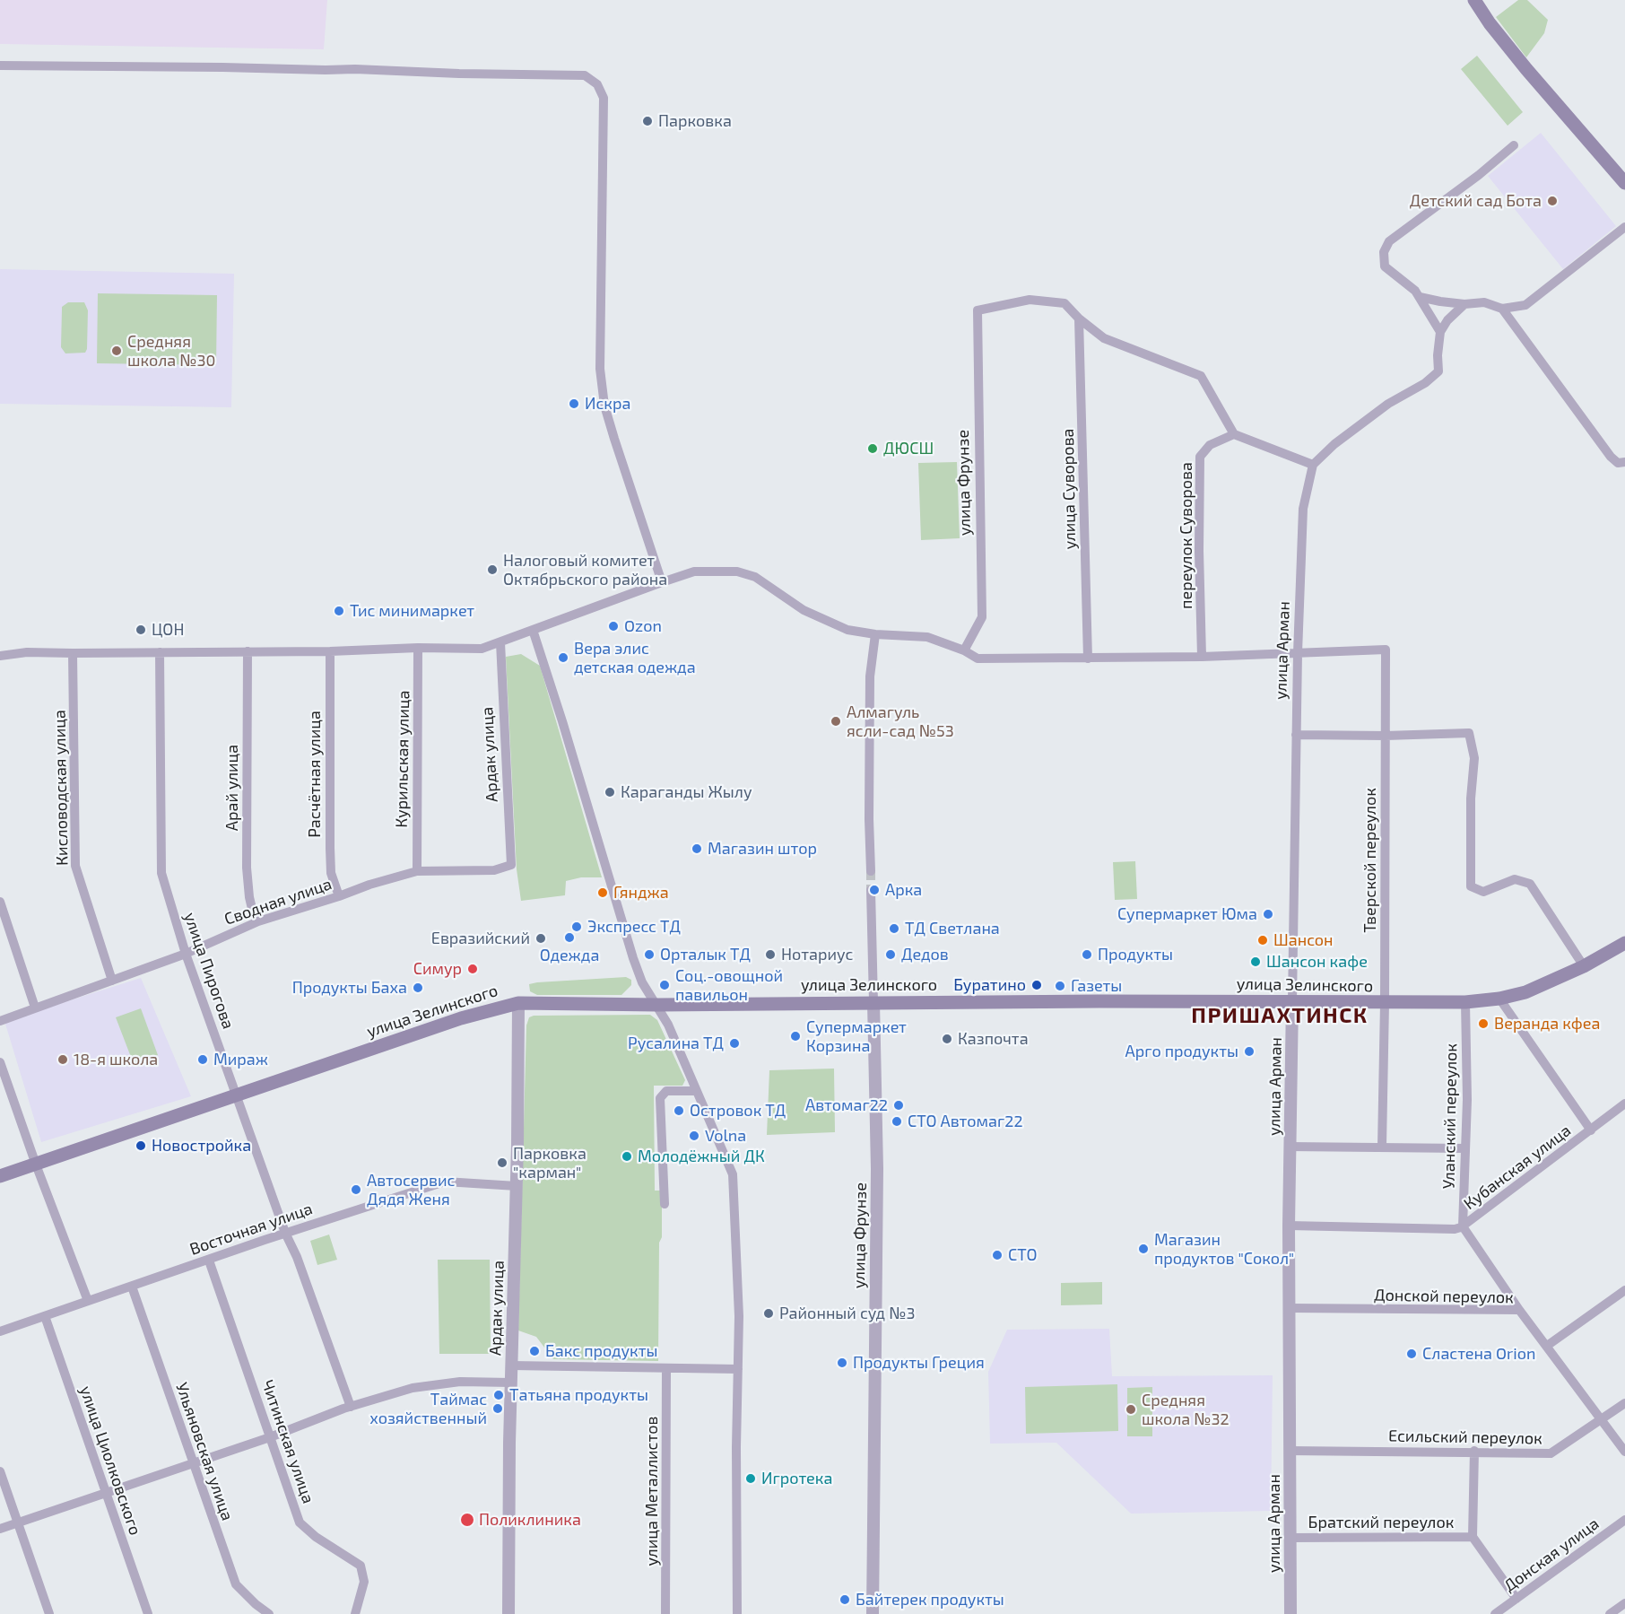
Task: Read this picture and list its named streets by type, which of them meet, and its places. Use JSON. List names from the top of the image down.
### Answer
{
  "streets": {
    "main road": ["улица Зелинского"],
    "street": [
      "улица Фрунзе",
      "улица Суворова",
      "переулок Суворова",
      "улица Арман",
      "Ардак улица",
      "Курильская улица",
      "Расчётная улица",
      "Кисловодская улица",
      "Арай улица",
      "Тверской переулок",
      "Сводная улица",
      "улица Пирогова",
      "Уланский переулок",
      "Кубанская улица",
      "Восточная улица",
      "Донской переулок",
      "Есильский переулок",
      "Читинская улица",
      "Ульяновская улица",
      "улица Циолковского",
      "улица Металлистов",
      "Братский переулок",
      "Донская улица"
    ]
  },
  "crossings": [
    ["улица Фрунзе", "улица Суворова"],
    ["улица Фрунзе", "улица Зелинского"],
    ["улица Арман", "Тверской переулок"],
    ["улица Арман", "улица Зелинского"],
    ["улица Арман", "Кубанская улица"],
    ["улица Арман", "Донской переулок"],
    ["улица Арман", "Есильский переулок"],
    ["улица Арман", "Братский переулок"],
    ["Ардак улица", "Сводная улица"],
    ["Ардак улица", "улица Зелинского"],
    ["Ардак улица", "Восточная улица"],
    ["Курильская улица", "Сводная улица"],
    ["Расчётная улица", "Сводная улица"],
    ["Кисловодская улица", "Сводная улица"],
    ["Арай улица", "Сводная улица"],
    ["Тверской переулок", "улица Зелинского"],
    ["Сводная улица", "улица Пирогова"],
    ["улица Пирогова", "улица Зелинского"],
    ["улица Пирогова", "Восточная улица"],
    ["улица Зелинского", "Уланский переулок"],
    ["Уланский переулок", "Кубанская улица"],
    ["Восточная улица", "Читинская улица"],
    ["Восточная улица", "Ульяновская улица"],
    ["Восточная улица", "улица Циолковского"],
    ["Донской переулок", "Есильский переулок"],
    ["Есильский переулок", "Братский переулок"],
    ["Братский переулок", "Донская улица"]
  ],
  "districts": ["ПРИШАХТИНСК"],
  "places": [
    "Парковка",
    "Детский сад Бота",
    "Средняя школа №30",
    "Искра",
    "ДЮСШ",
    "Налоговый комитет Октябрьского района",
    "Тис минимаркет",
    "Ozon",
    "ЦОН",
    "Вера элис детская одежда",
    "Алмагуль ясли-сад №53",
    "Караганды Жылу",
    "Магазин штор",
    "Арка",
    "Гянджа",
    "Супермаркет Юма",
    "Экспресс ТД",
    "ТД Светлана",
    "Одежда",
    "Евразийский",
    "Шансон",
    "Орталык ТД",
    "Нотариус",
    "Дедов",
    "Продукты",
    "Шансон кафе",
    "Симур",
    "Соц.-овощной павильон",
    "Буратино",
    "Газеты",
    "Продукты Баха",
    "Веранда кфеа",
    "Супермаркет Корзина",
    "Казпочта",
    "Русалина ТД",
    "Арго продукты",
    "18-я школа",
    "Мираж",
    "Автомаг22",
    "Островок ТД",
    "СТО Автомаг22",
    "Volna",
    "Новостройка",
    "Молодёжный ДК",
    "Парковка \"карман\"",
    "Автосервис Дядя Женя",
    "Магазин продуктов \"Сокол\"",
    "СТО",
    "Районный суд №3",
    "Бакс продукты",
    "Сластена Orion",
    "Продукты Греция",
    "Татьяна продукты",
    "Таймас хозяйственный",
    "Средняя школа №32",
    "Игротека",
    "Поликлиника",
    "Байтерек продукты"
  ]
}
